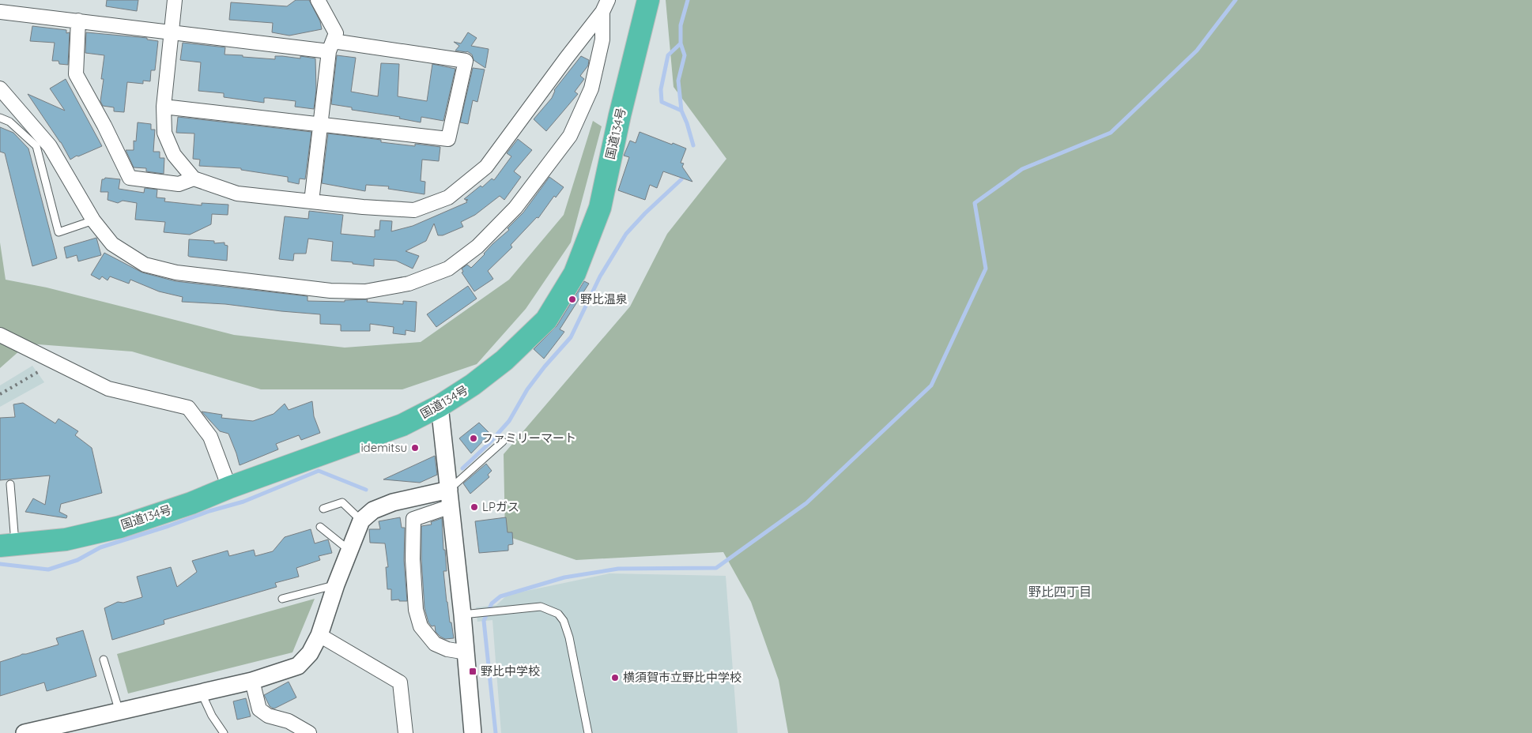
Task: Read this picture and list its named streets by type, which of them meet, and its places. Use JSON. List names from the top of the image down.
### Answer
{
  "streets": {
    "highway": ["国道134号"]
  },
  "districts": ["野比四丁目"],
  "places": {
    "other": [
      "野比温泉",
      "ファミリーマート",
      "idemitsu",
      "LPガス",
      "横須賀市立野比中学校"
    ],
    "transit": ["野比中学校"]
  }
}
